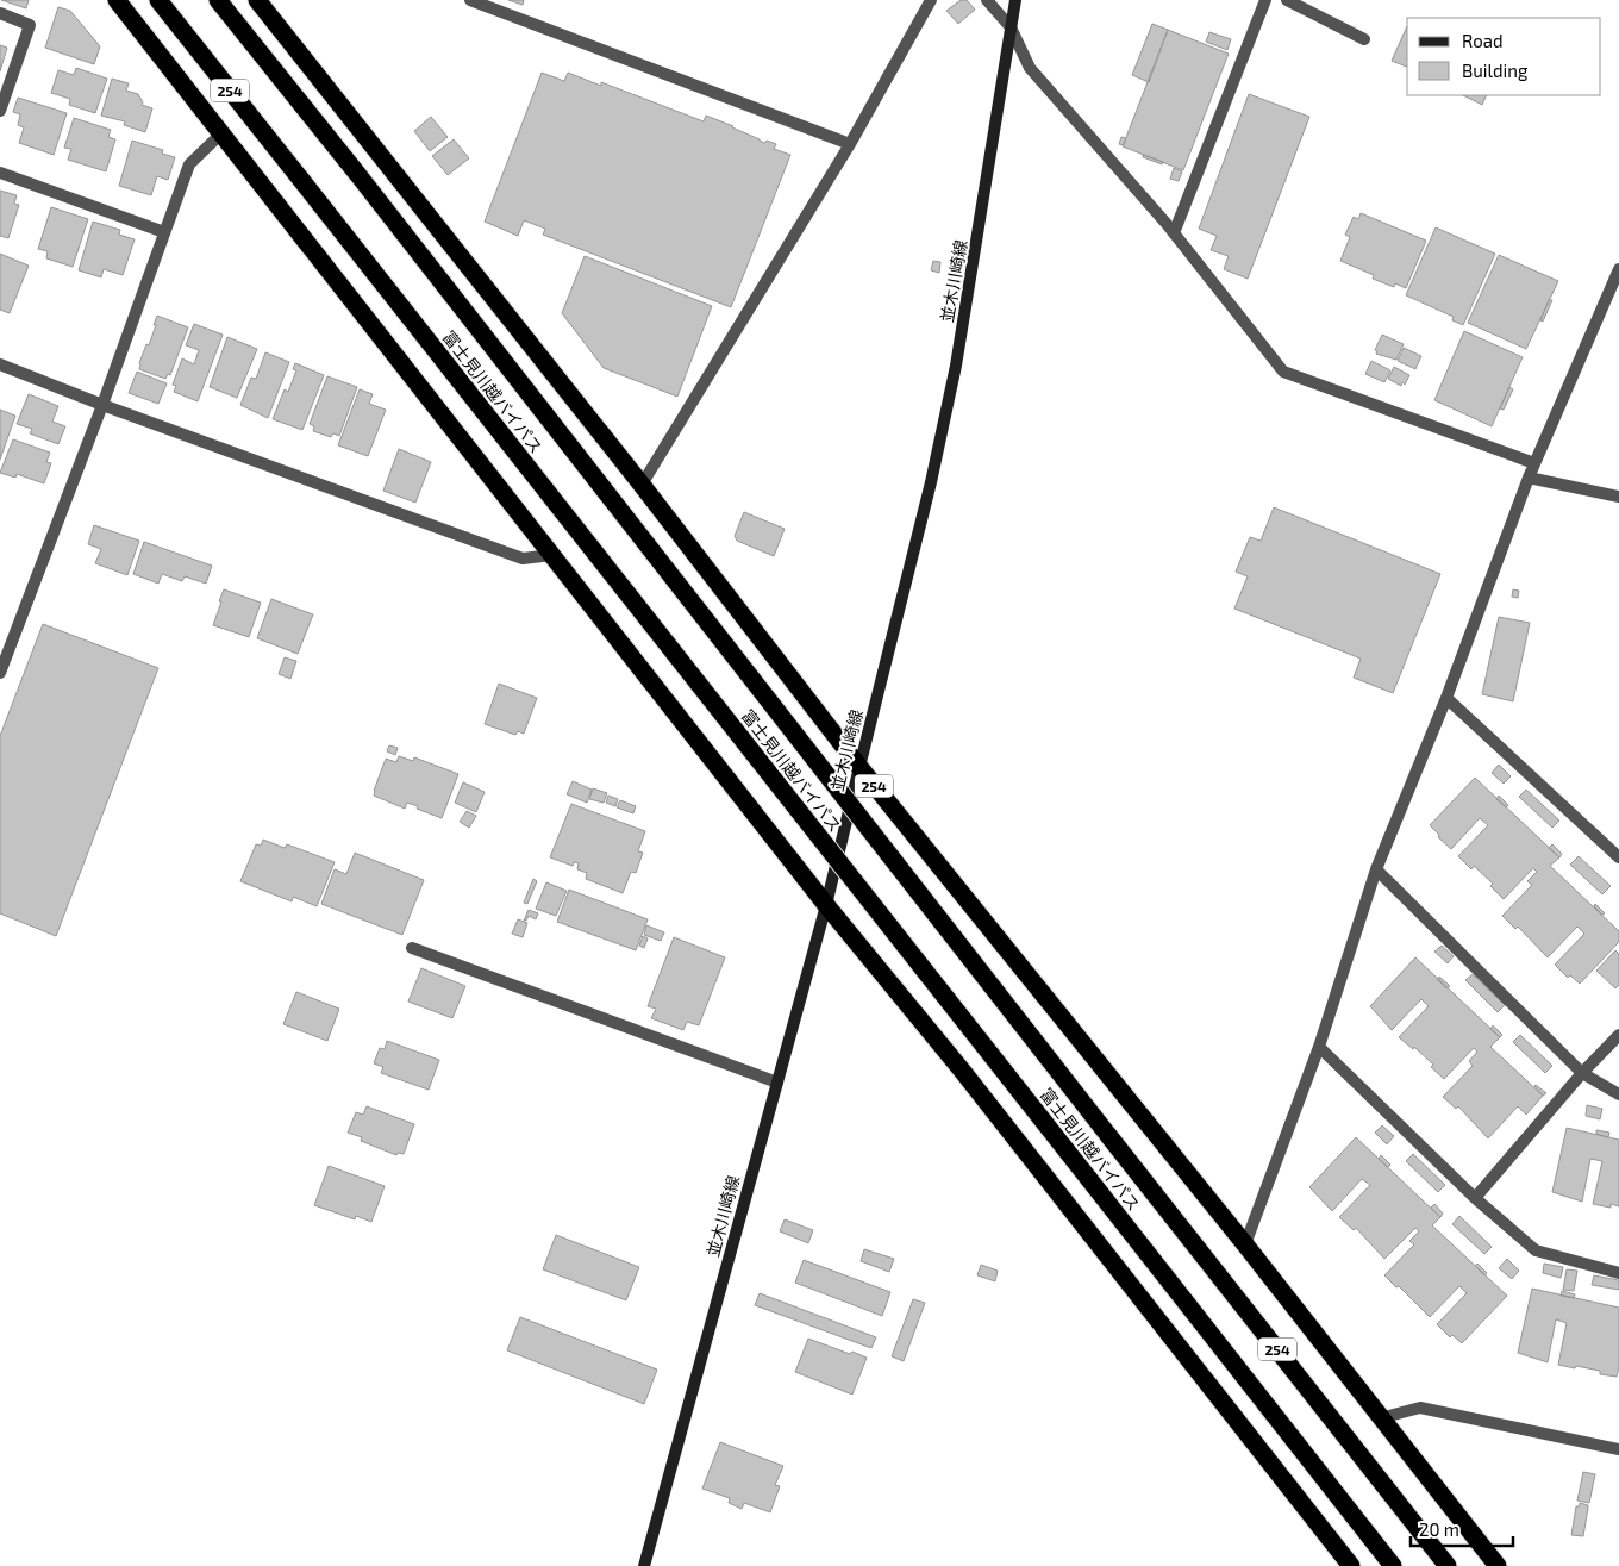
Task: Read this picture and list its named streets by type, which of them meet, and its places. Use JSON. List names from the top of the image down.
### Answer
{
  "streets": {
    "highway": ["254", "富士見川越バイパス"],
    "main road": ["並木川崎線"]
  },
  "crossings": [
    ["254", "並木川崎線"]
  ],
  "legend": ["Road", "Building"],
  "scale_bar": "20 m"
}
